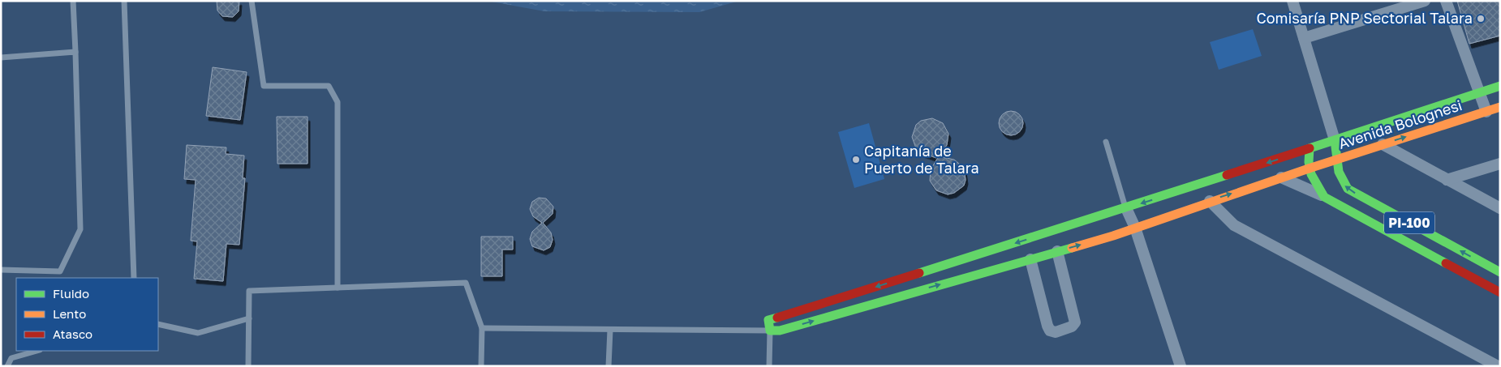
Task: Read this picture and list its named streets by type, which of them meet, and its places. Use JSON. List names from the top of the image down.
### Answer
{
  "streets": {
    "street": ["Avenida Bolognesi", "PI-100"]
  },
  "crossings": [
    ["Avenida Bolognesi", "PI-100"]
  ],
  "places": ["Comisaría PNP Sectorial Talara", "Capitanía de Puerto de Talara"],
  "legend": ["Fluido", "Lento", "Atasco"]
}
